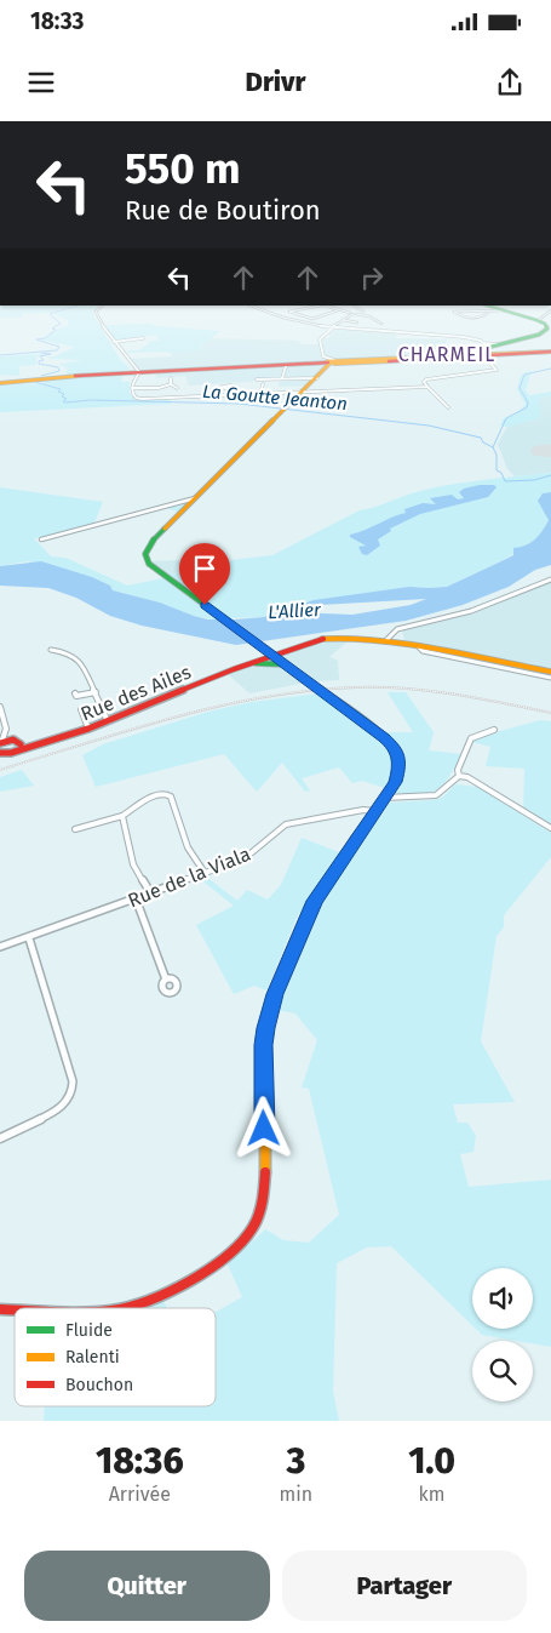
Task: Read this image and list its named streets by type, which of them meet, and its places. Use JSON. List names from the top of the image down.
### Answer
{
  "streets": {
    "main road": ["Rue des Ailes"],
    "street": ["Rue de la Viala"]
  },
  "districts": ["CHARMEIL"],
  "water": ["La Goutte Jeanton", "L'Allier"],
  "legend": ["Fluide", "Ralenti", "Bouchon"],
  "page": {
    "status": "18:33",
    "header": "Drivr",
    "turn": ["550 m", "Rue de Boutiron"],
    "eta": [
      "18:36",
      "Arrivée",
      "3",
      "min",
      "1.0",
      "km"
    ],
    "buttons": ["Quitter", "Partager"]
  }
}
